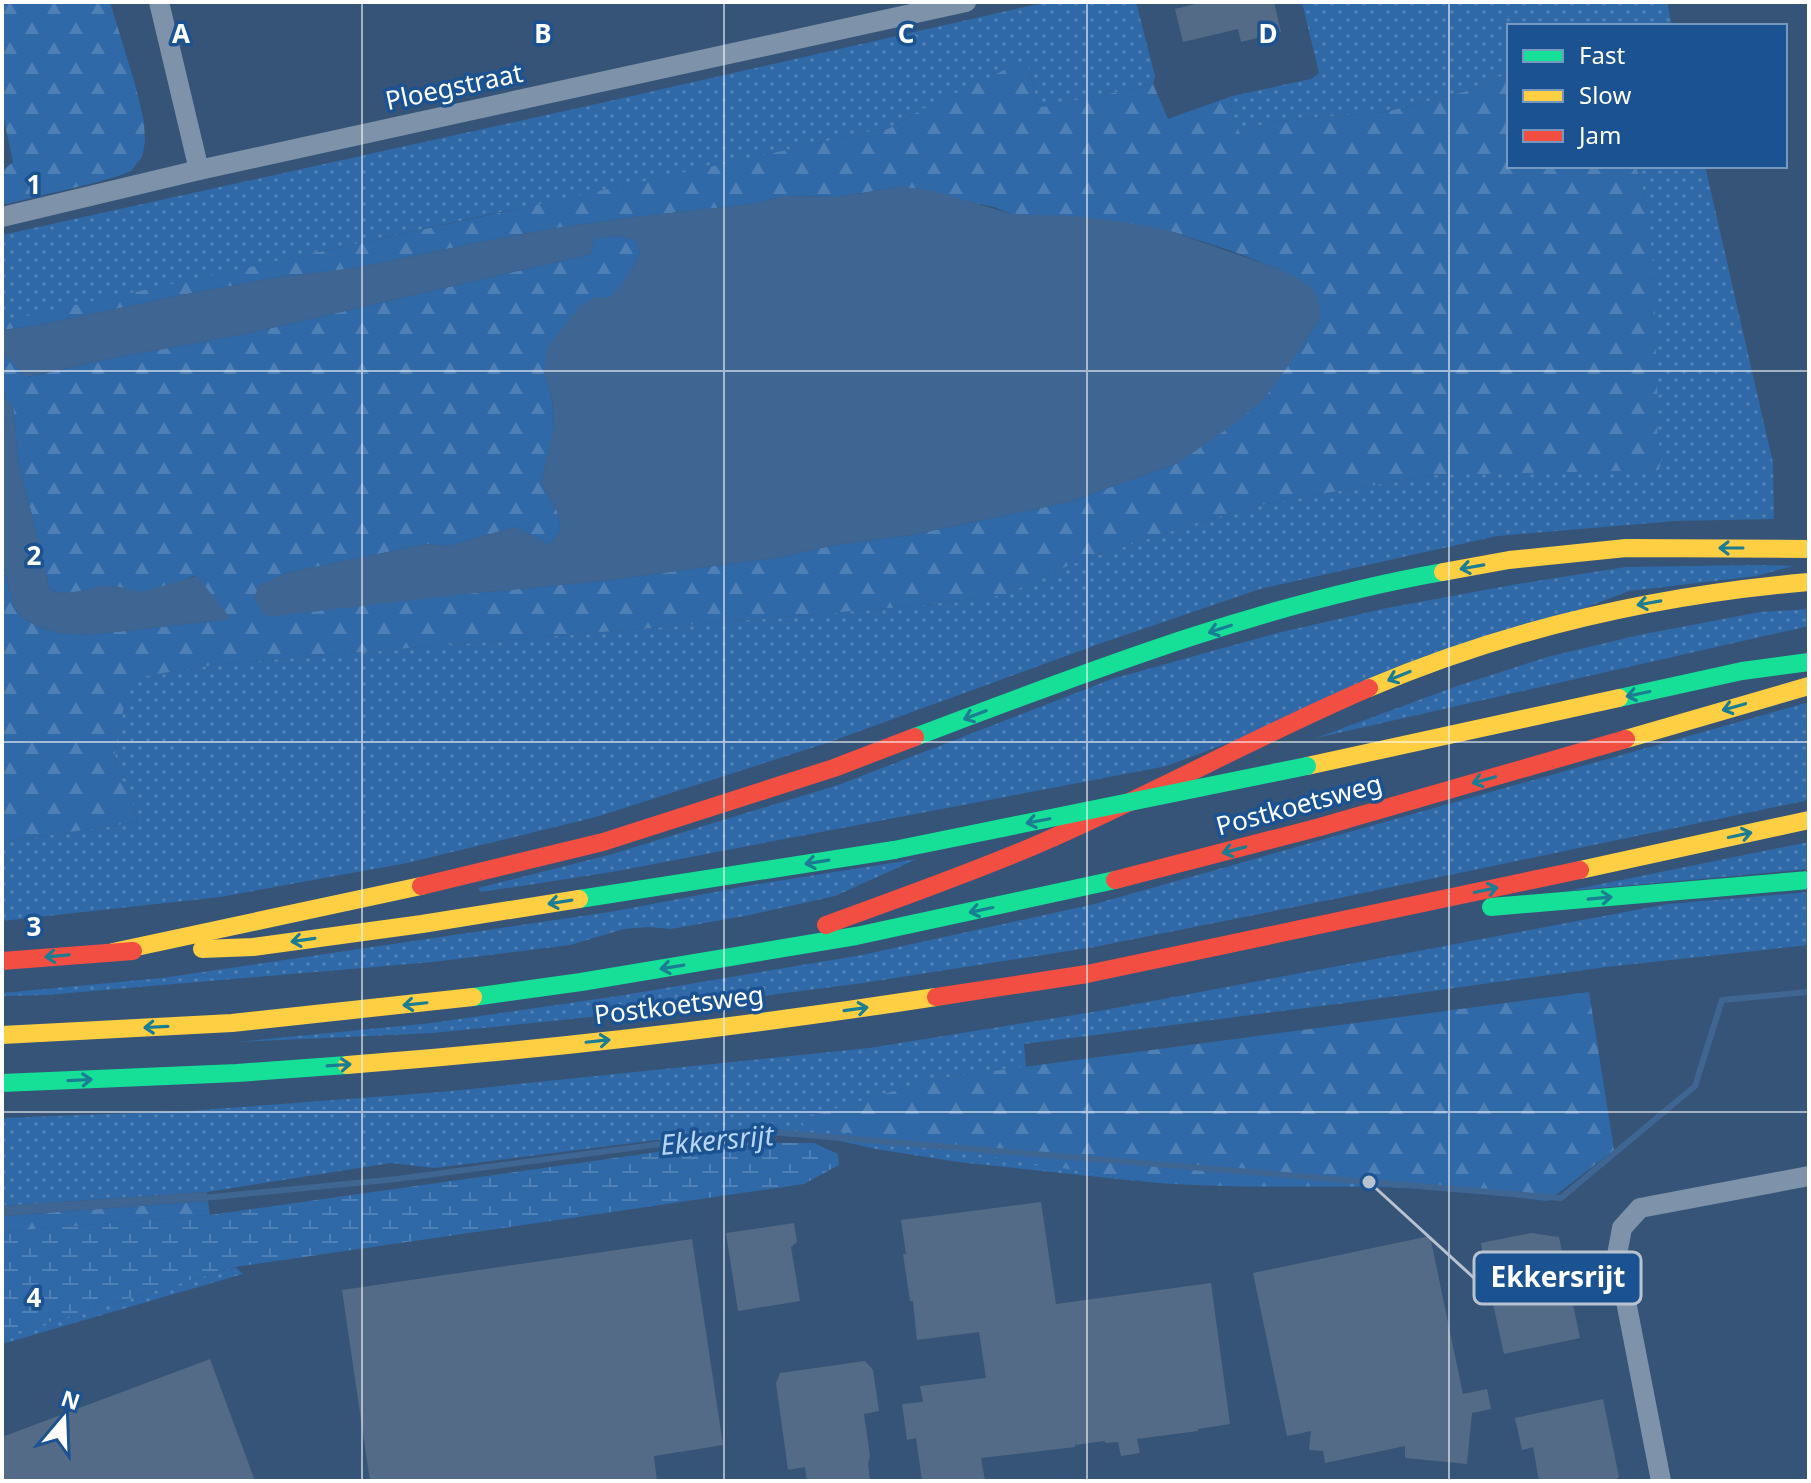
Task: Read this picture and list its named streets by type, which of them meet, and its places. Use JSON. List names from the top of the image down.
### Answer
{
  "streets": {
    "highway": ["Postkoetsweg"],
    "street": ["Ploegstraat"]
  },
  "water": ["Ekkersrijt"],
  "places": ["Ekkersrijt"],
  "legend": ["Fast", "Slow", "Jam"],
  "north": "top",
  "grid": {
    "columns": [
      "A",
      "B",
      "C",
      "D"
    ],
    "rows": [
      "1",
      "2",
      "3",
      "4"
    ]
  }
}
